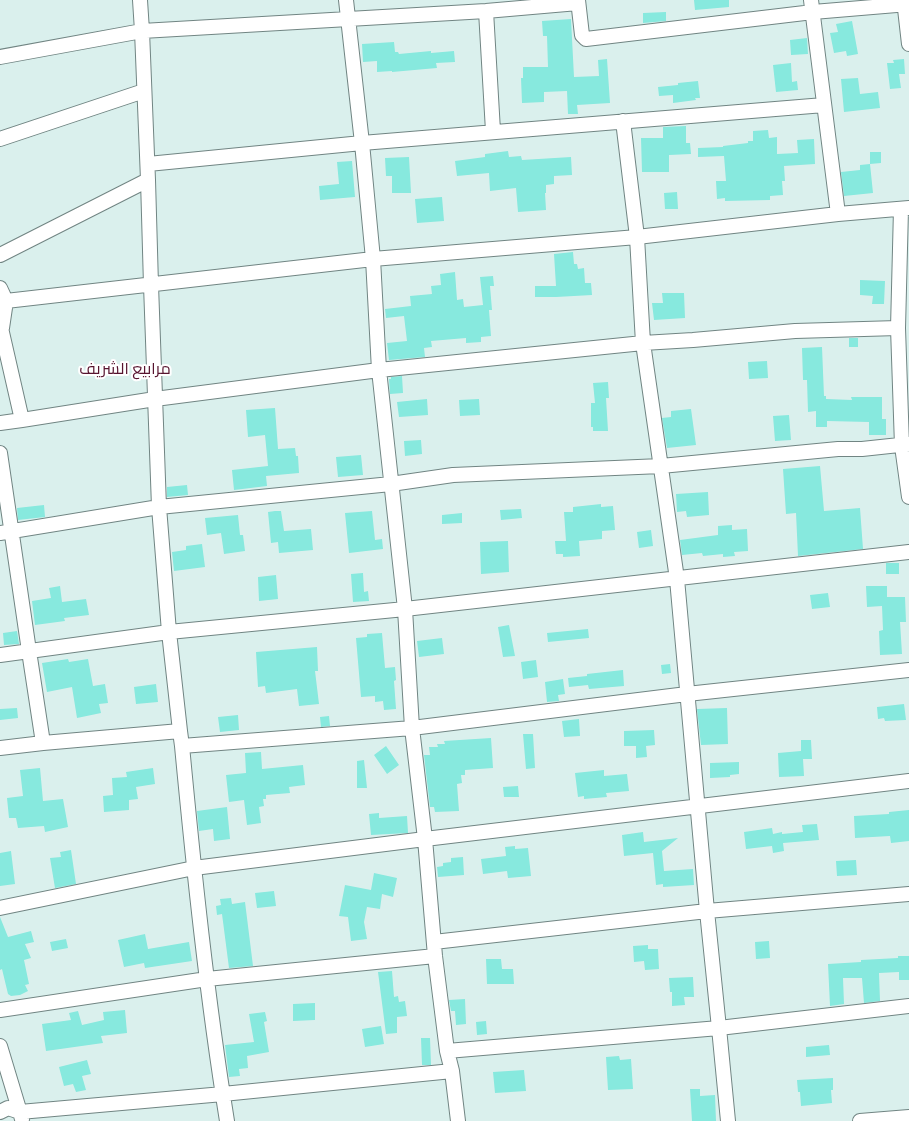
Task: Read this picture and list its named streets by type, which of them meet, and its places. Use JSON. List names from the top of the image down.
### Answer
{
  "districts": ["مرابيع الشريف"]
}
